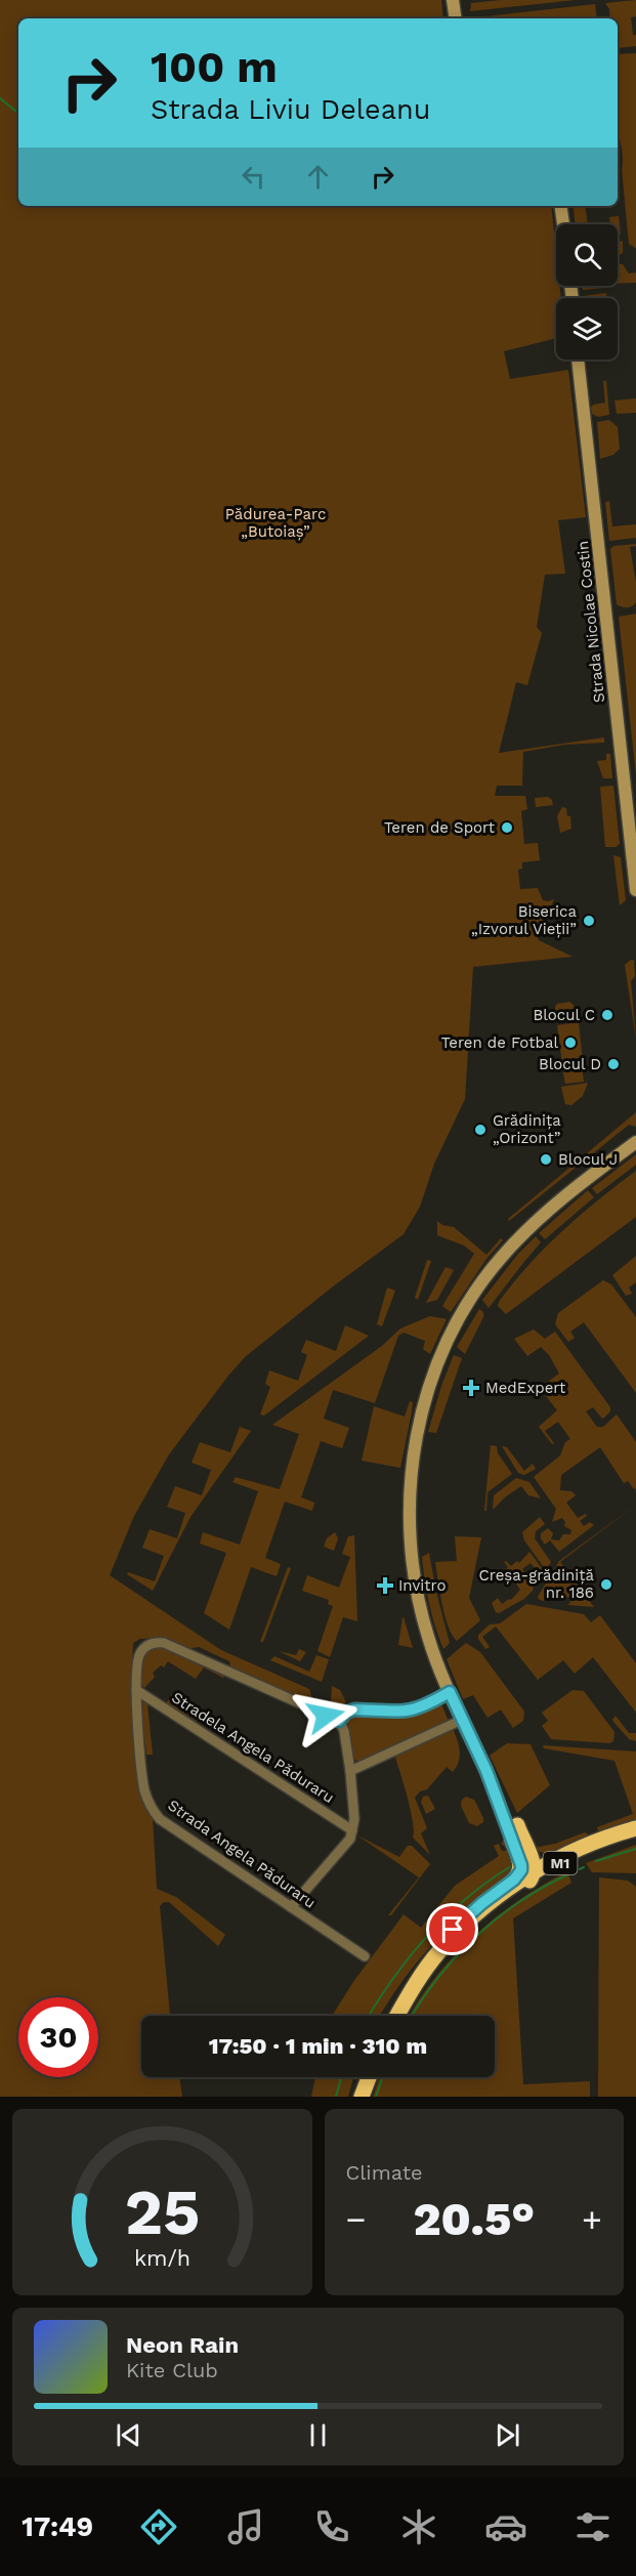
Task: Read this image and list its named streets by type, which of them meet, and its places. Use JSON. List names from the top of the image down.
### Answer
{
  "streets": {
    "highway": ["M1"],
    "main road": ["Strada Nicolae Costin"],
    "street": ["Stradela Angela Păduraru", "Strada Angela Păduraru"]
  },
  "crossings": [
    ["Stradela Angela Păduraru", "Strada Angela Păduraru"]
  ],
  "parks": ["Pădurea-Parc „Butoiaș”"],
  "places": {
    "other": [
      "Teren de Sport",
      "Biserica „Izvorul Vieții”",
      "Blocul C",
      "Teren de Fotbal",
      "Blocul D",
      "Grădinița „Orizont”",
      "Blocul J",
      "Creșa-grădiniță nr. 186"
    ],
    "health": ["MedExpert", "Invitro"]
  },
  "page": {
    "turn": ["100 m", "Strada Liviu Deleanu"],
    "limit": "30",
    "trip": "17:50 · 1 min · 310 m",
    "tile": "Climate",
    "heat": ["−", "20.5°", "+"],
    "song": ["Neon Rain", "Kite Club"],
    "tabs": "17:49",
    "gauge": ["25", "km/h"]
  }
}
